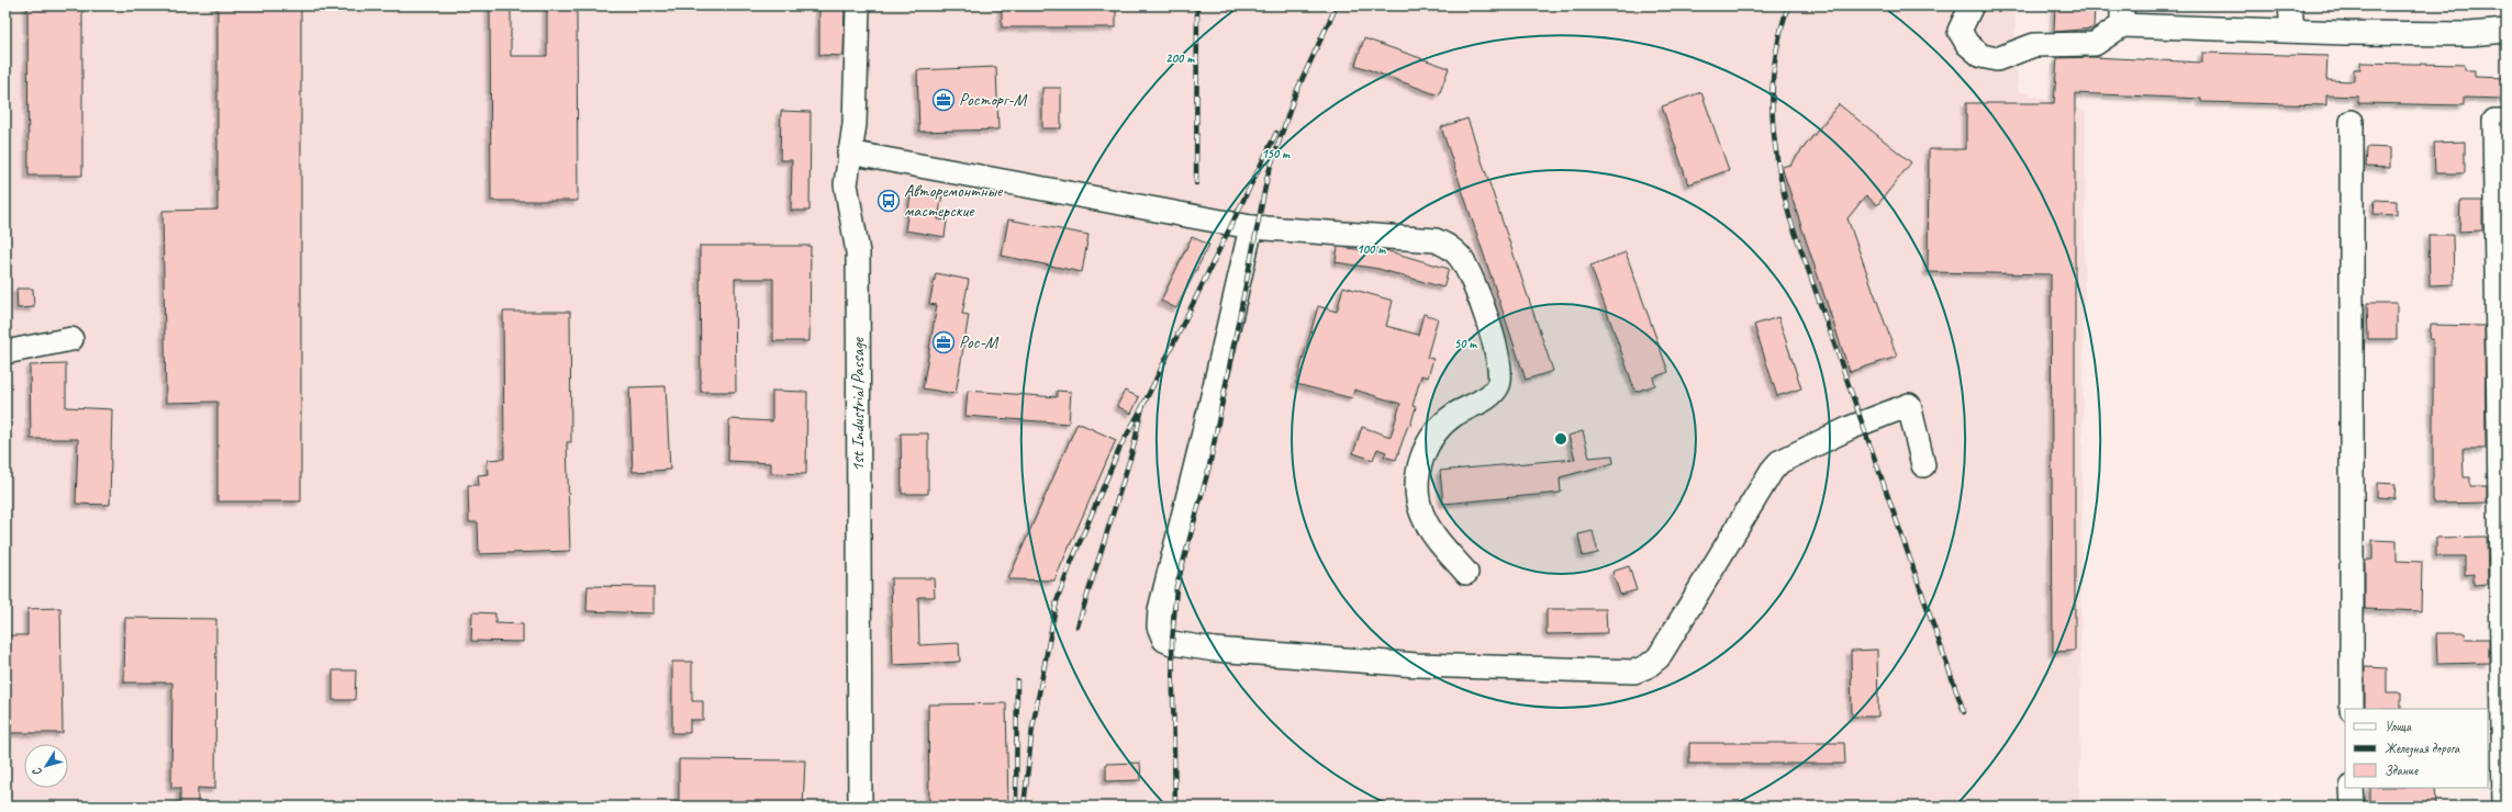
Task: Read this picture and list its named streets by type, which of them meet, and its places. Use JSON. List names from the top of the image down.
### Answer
{
  "streets": {
    "street": ["1st Industrial Passage"]
  },
  "places": {
    "office": ["Росторг-М", "Рос-М"],
    "bus stop": ["Авторемонтные мастерские"]
  },
  "legend": ["Улица", "Железная дорога", "Здание"],
  "north": "bottom left",
  "rings": [
    "200 m",
    "150 m",
    "100 m",
    "50 m"
  ]
}
